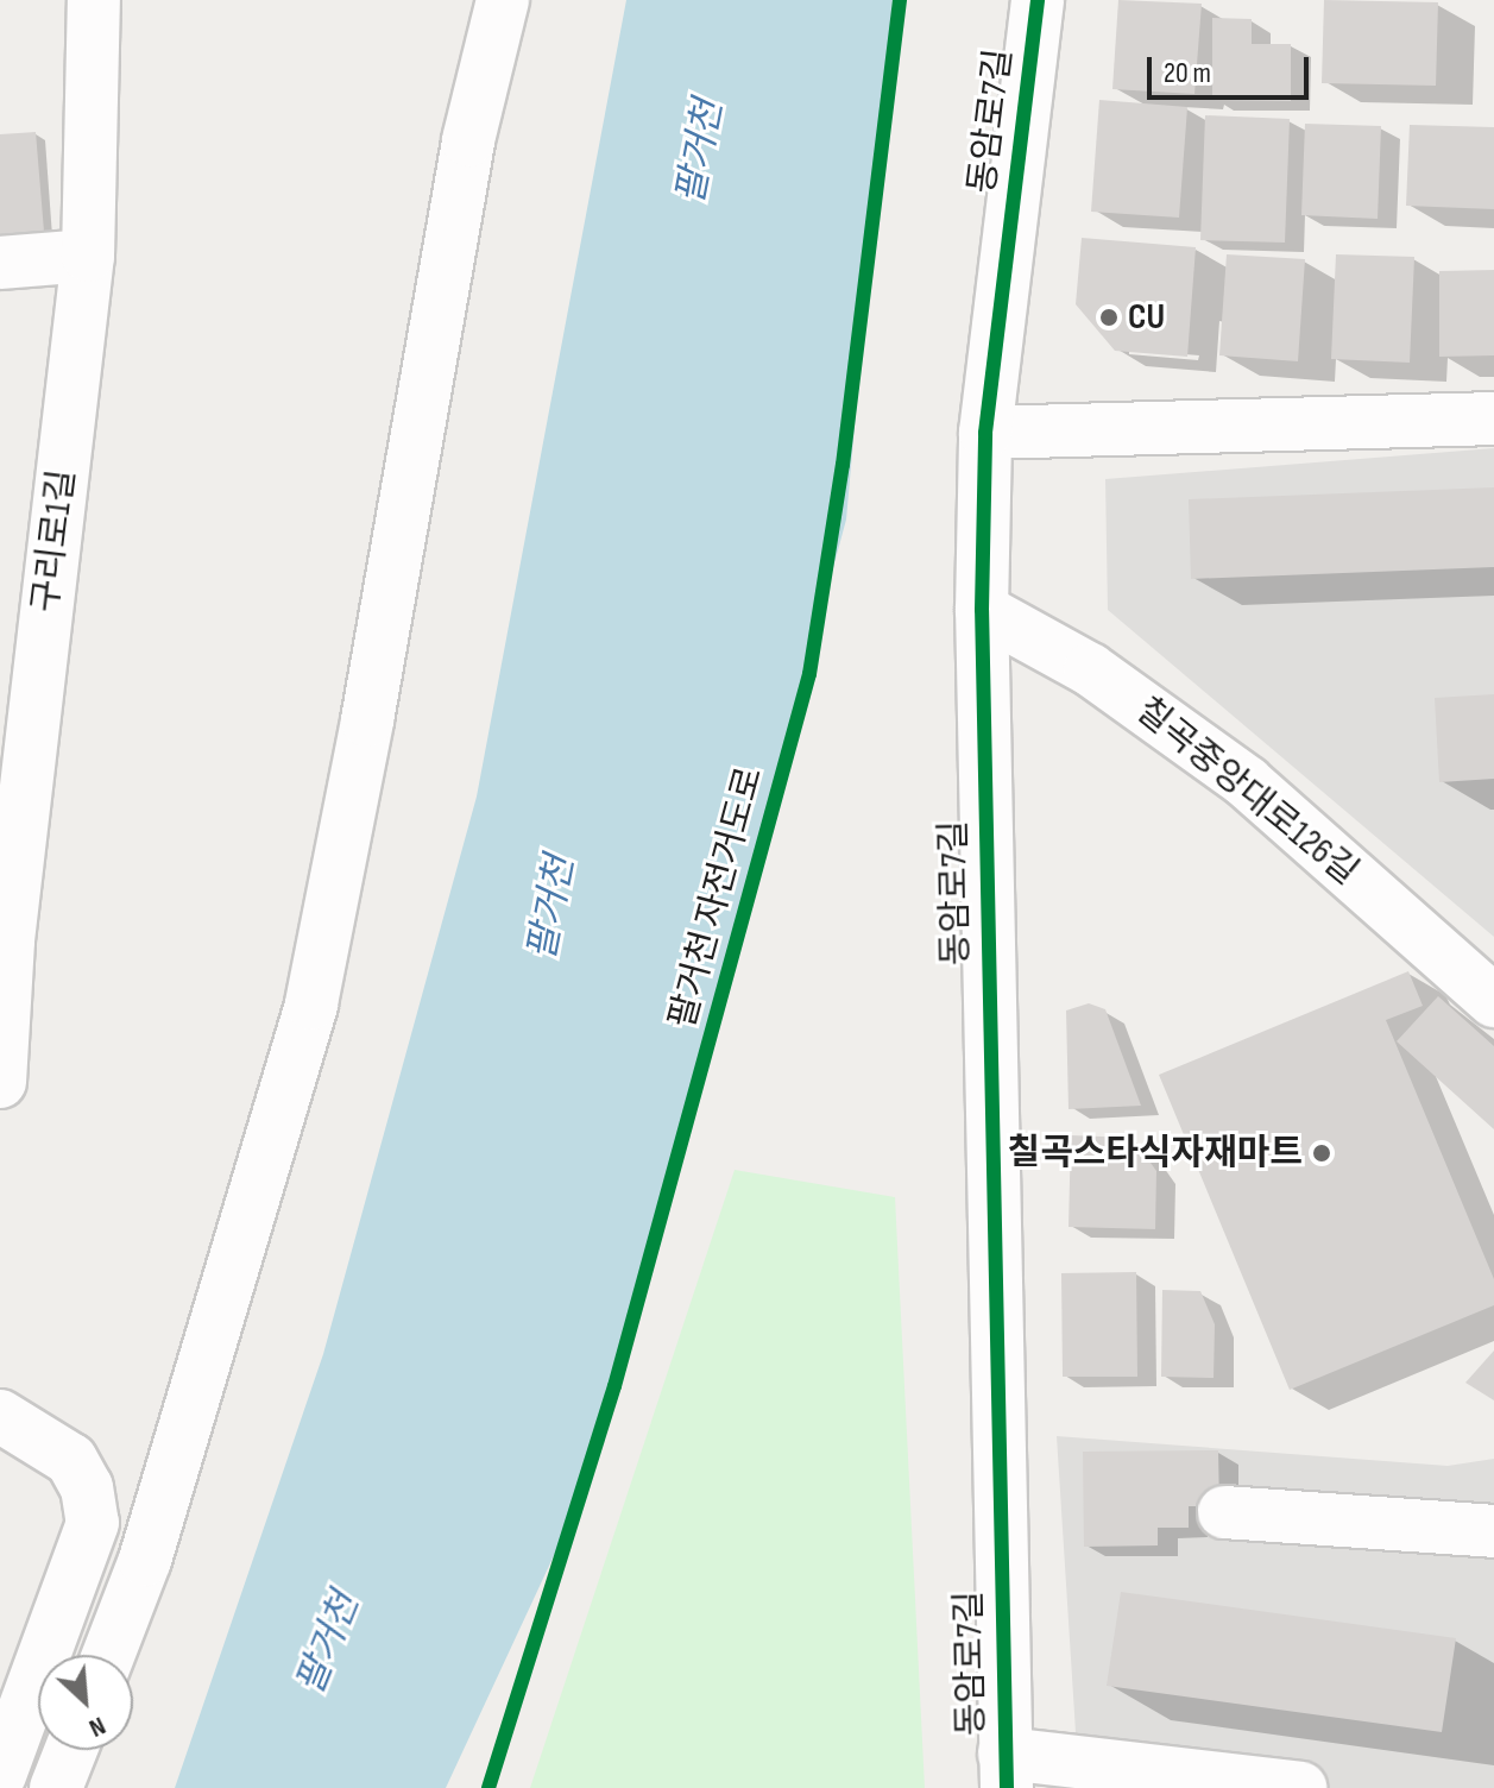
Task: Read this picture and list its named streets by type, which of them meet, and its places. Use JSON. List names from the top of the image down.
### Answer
{
  "streets": {
    "street": ["동암로7길", "구리로1길", "칠곡중앙대로126길"],
    "cycle path": ["팔거천 자전거도로"]
  },
  "crossings": [
    ["동암로7길", "칠곡중앙대로126길"]
  ],
  "water": ["팔거천"],
  "places": ["CU", "칠곡스타식자재마트"],
  "scale_bar": "20 m",
  "north": "bottom right"
}
